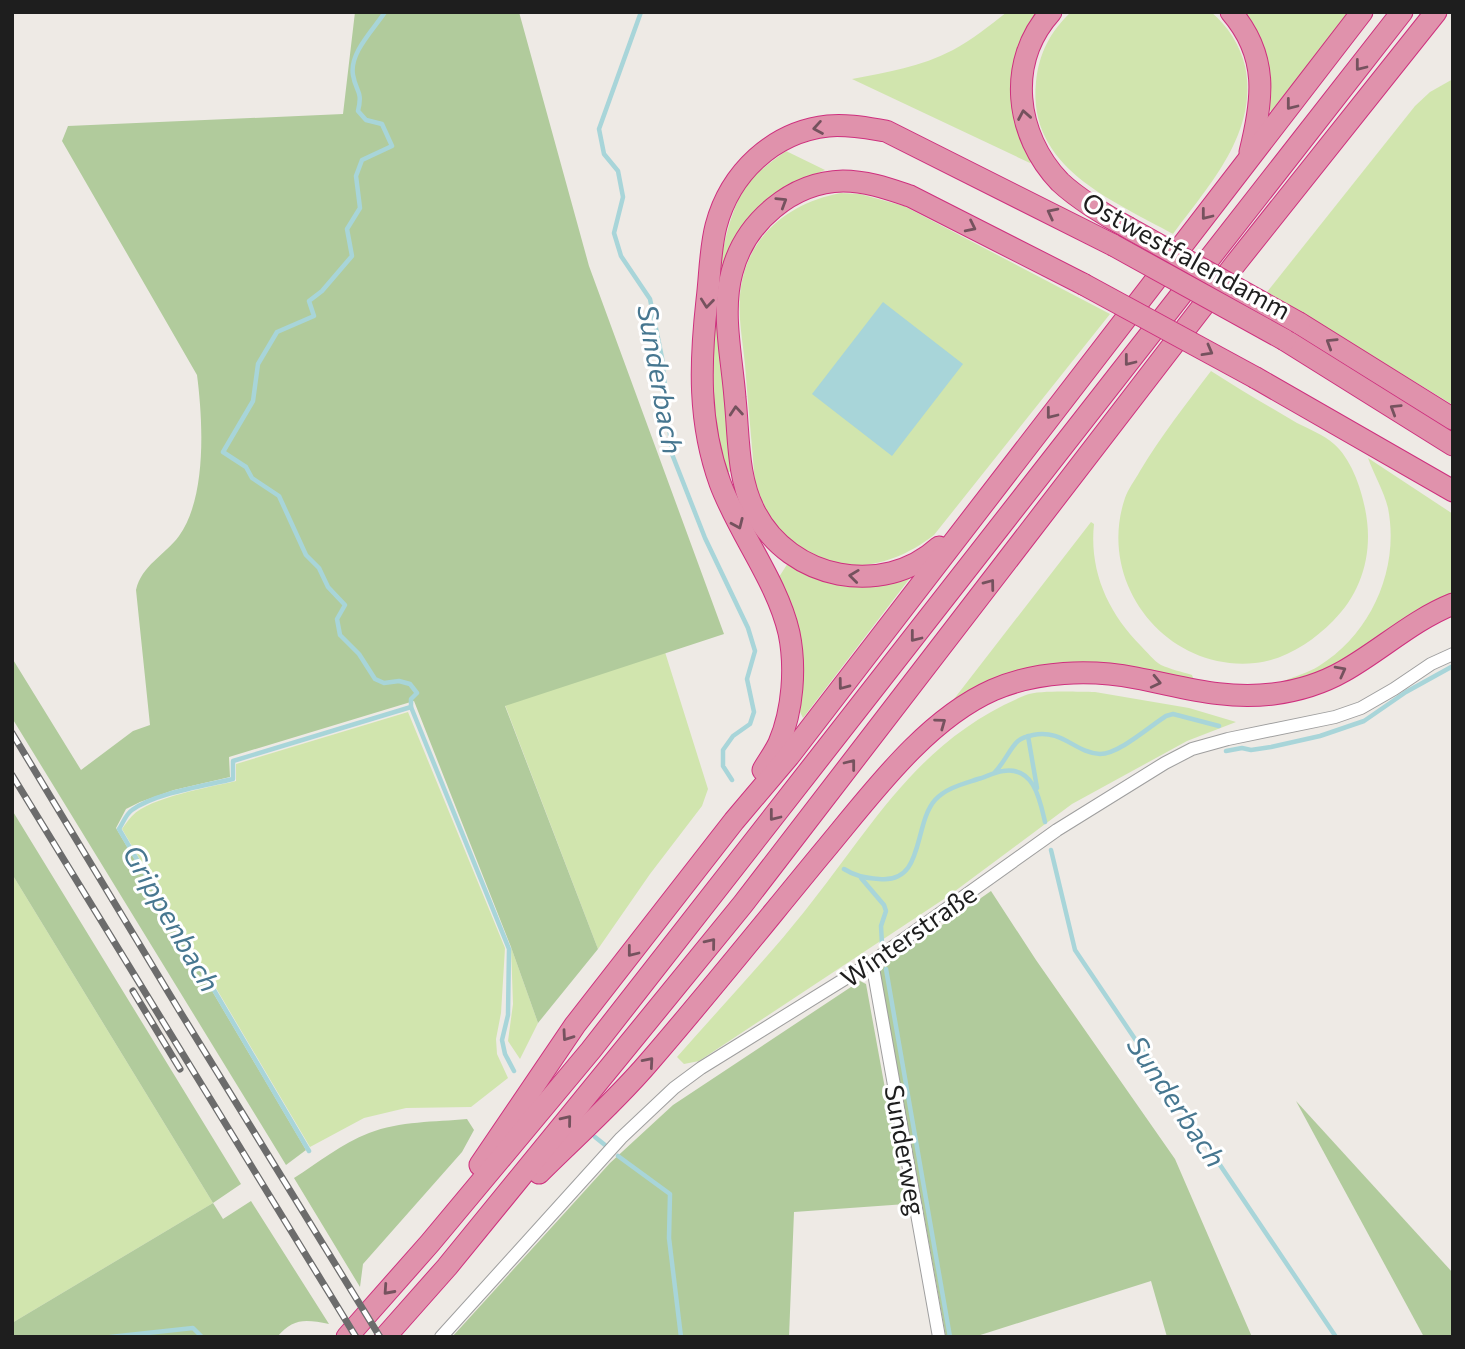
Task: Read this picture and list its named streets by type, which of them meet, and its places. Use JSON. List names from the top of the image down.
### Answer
{
  "streets": {
    "highway": ["Ostwestfalendamm"],
    "street": ["Winterstraße", "Sunderweg"]
  },
  "crossings": [
    ["Winterstraße", "Sunderweg"]
  ],
  "water": ["Sunderbach", "Grippenbach"]
}
